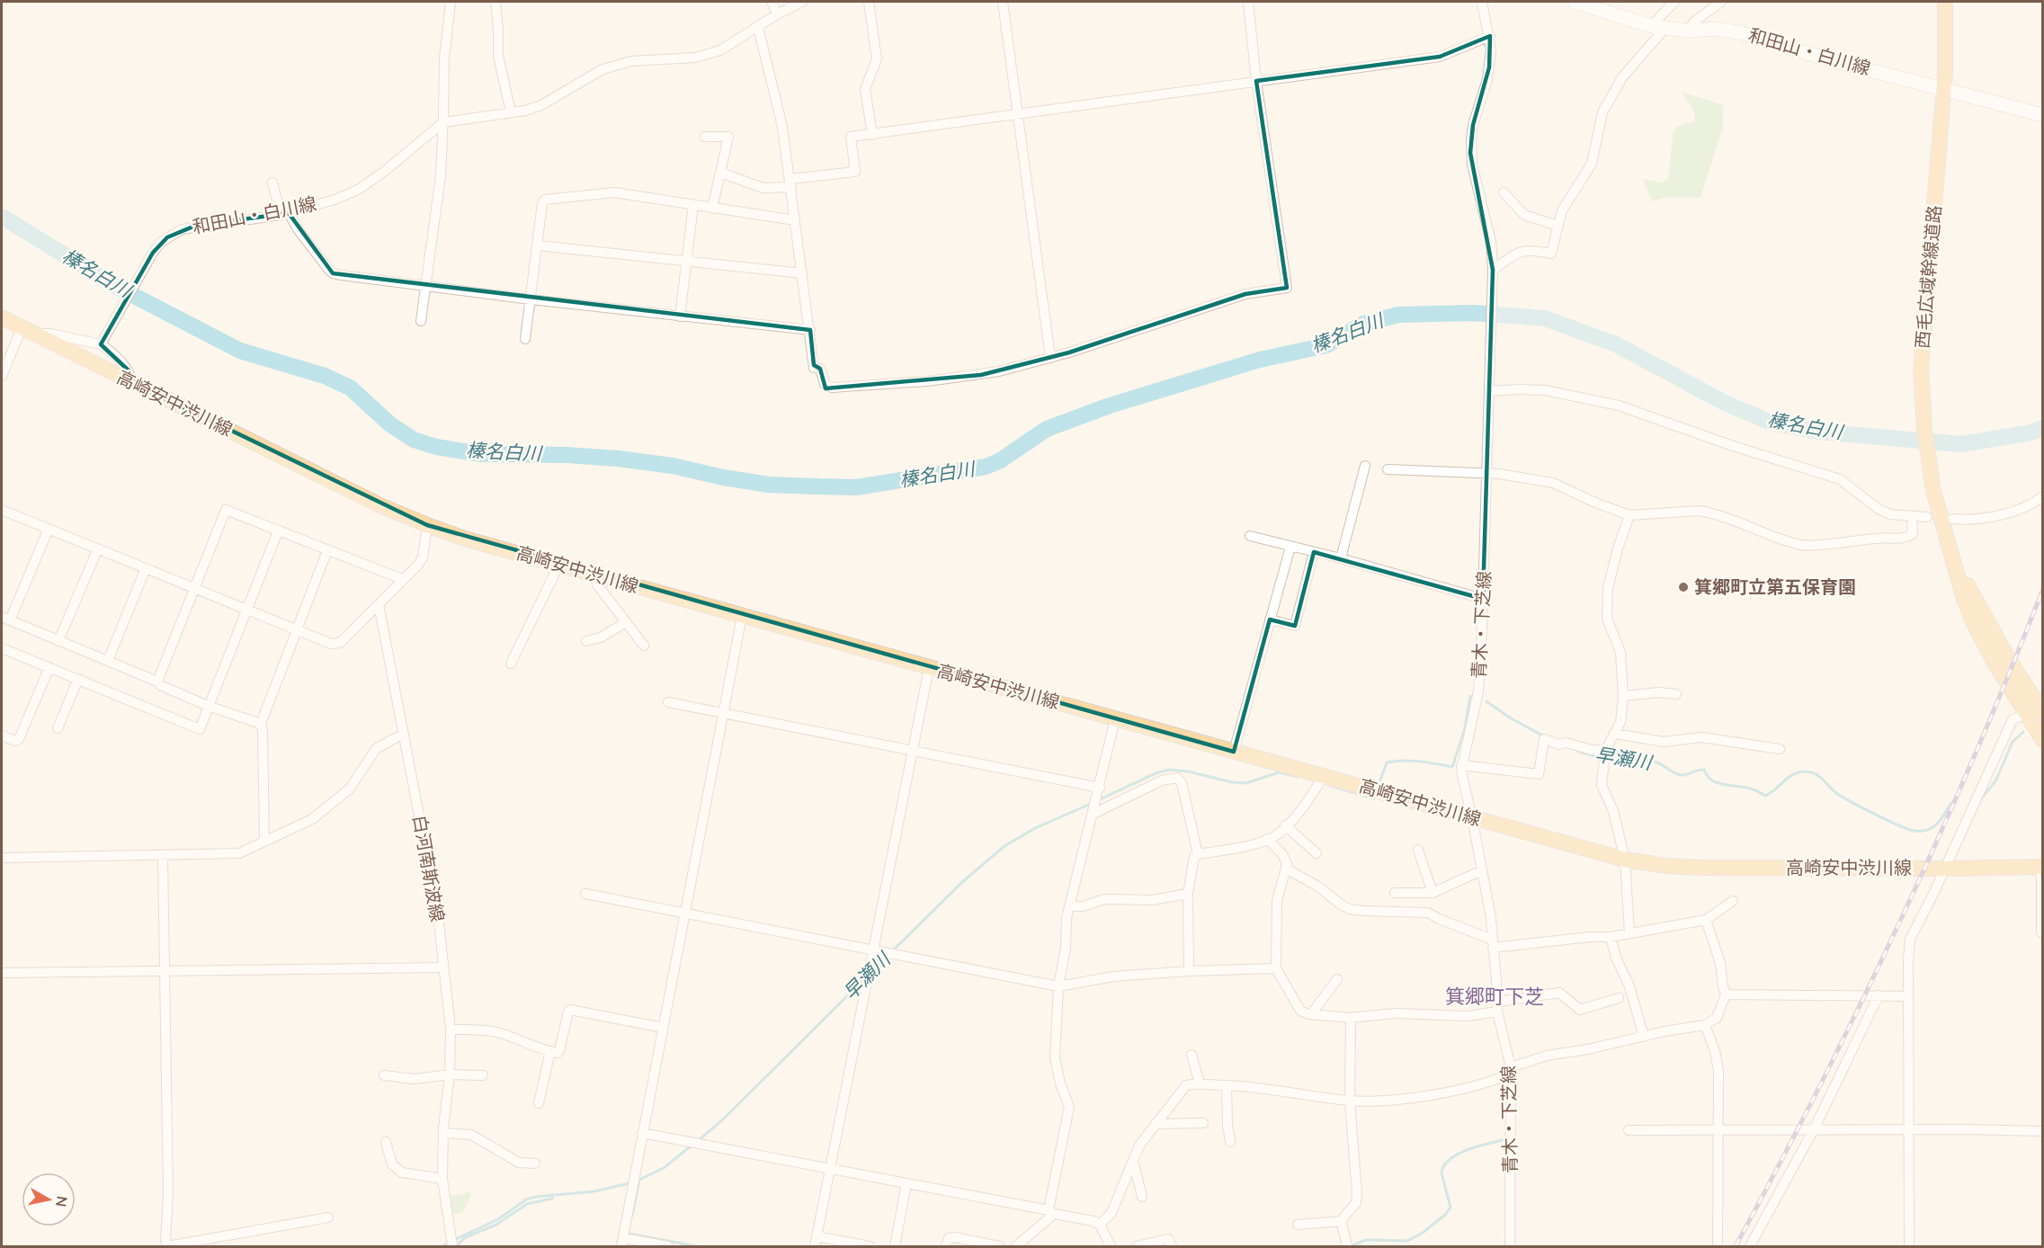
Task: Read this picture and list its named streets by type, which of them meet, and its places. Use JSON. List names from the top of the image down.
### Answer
{
  "streets": {
    "main road": ["西毛広域幹線道路", "高崎安中渋川線"],
    "street": ["和田山・白川線", "青木・下芝線", "白河南斯波線"]
  },
  "crossings": [
    ["和田山・白川線", "西毛広域幹線道路"],
    ["高崎安中渋川線", "青木・下芝線"]
  ],
  "districts": ["箕郷町下芝"],
  "water": ["榛名白川", "早瀬川"],
  "places": ["箕郷町立第五保育園"],
  "north": "right"
}
